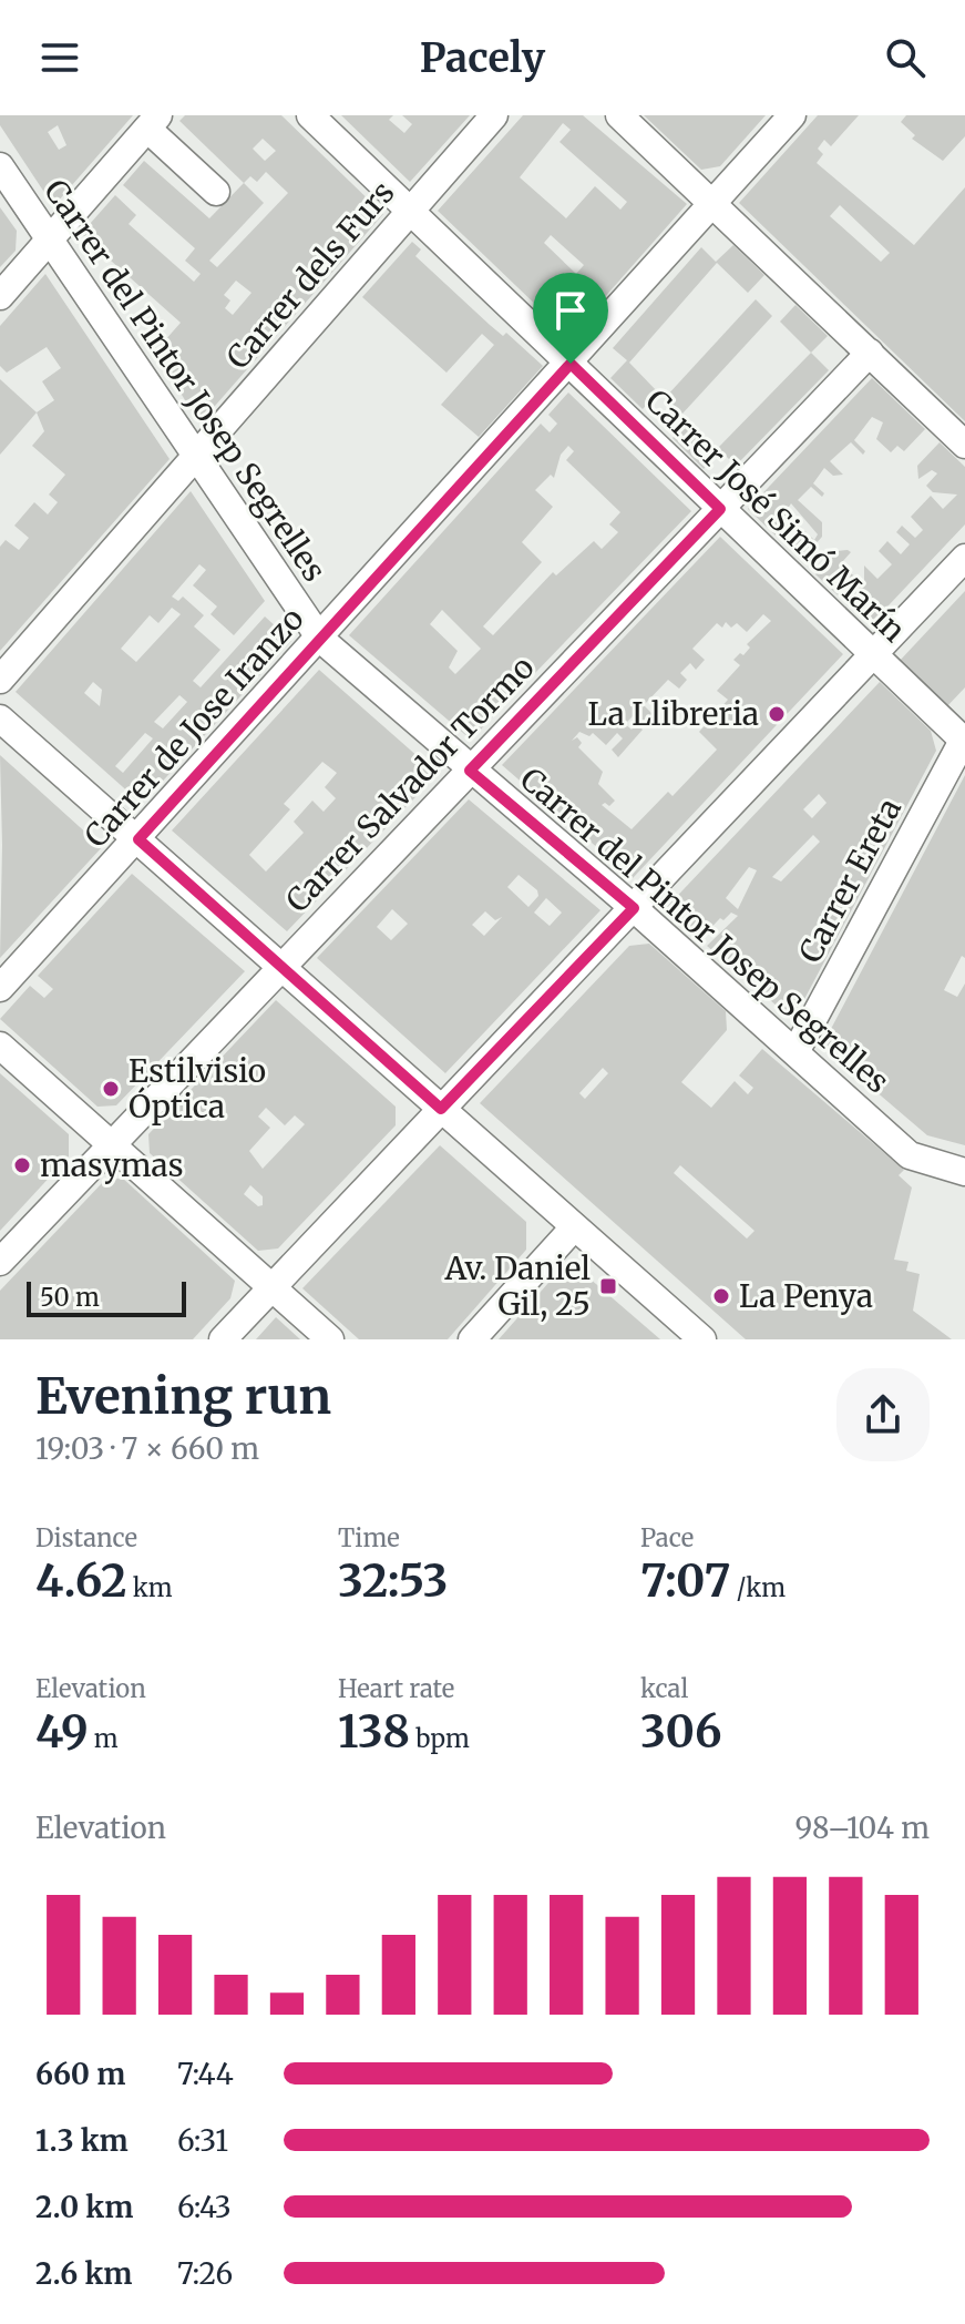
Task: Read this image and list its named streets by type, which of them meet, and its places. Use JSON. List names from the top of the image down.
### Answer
{
  "streets": {
    "street": [
      "Carrer dels Furs",
      "Carrer del Pintor Josep Segrelles",
      "Carrer José Simó Marín",
      "Carrer de Jose Iranzo",
      "Carrer Salvador Tormo",
      "Carrer Ereta"
    ]
  },
  "crossings": [
    ["Carrer dels Furs", "Carrer del Pintor Josep Segrelles"],
    ["Carrer dels Furs", "Carrer José Simó Marín"],
    ["Carrer del Pintor Josep Segrelles", "Carrer de Jose Iranzo"],
    ["Carrer del Pintor Josep Segrelles", "Carrer Salvador Tormo"],
    ["Carrer del Pintor Josep Segrelles", "Carrer Ereta"],
    ["Carrer José Simó Marín", "Carrer de Jose Iranzo"],
    ["Carrer José Simó Marín", "Carrer Salvador Tormo"],
    ["Carrer José Simó Marín", "Carrer Ereta"]
  ],
  "places": {
    "other": [
      "La Llibreria",
      "Estilvisio Óptica",
      "masymas",
      "La Penya"
    ],
    "transit": ["Av. Daniel Gil, 25"]
  },
  "scale_bar": "50 m",
  "page": {
    "header": "Pacely",
    "scale": "50 m",
    "heading": ["Evening run", "19:03 · 7 × 660 m"],
    "stats": [
      ["Distance", "4.62 km"],
      ["Time", "32:53"],
      ["Pace", "7:07 /km"],
      ["Elevation", "49 m"],
      ["Heart rate", "138 bpm"],
      ["kcal", "306"]
    ],
    "chart": ["Elevation", "98–104 m"],
    "list": [
      {
        "name": "660 m",
        "note": "7:44"
      },
      {
        "name": "1.3 km",
        "note": "6:31"
      },
      {
        "name": "2.0 km",
        "note": "6:43"
      },
      {
        "name": "2.6 km",
        "note": "7:26"
      }
    ]
  }
}
